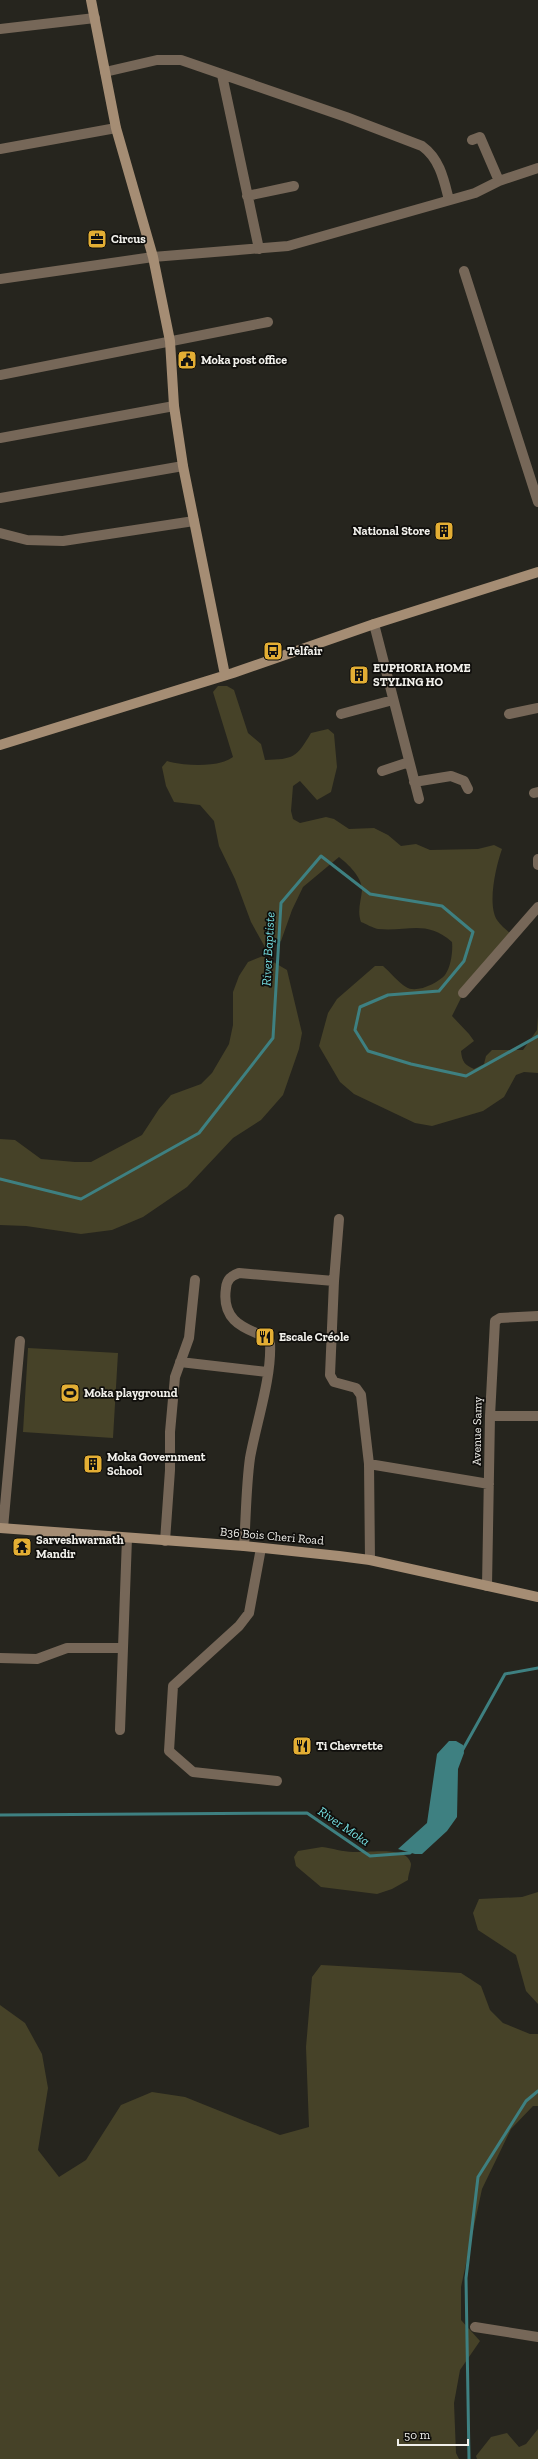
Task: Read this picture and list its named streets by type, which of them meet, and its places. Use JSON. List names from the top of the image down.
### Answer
{
  "streets": {
    "main road": ["B36 Bois Cheri Road"],
    "street": ["Avenue Samy"]
  },
  "crossings": [
    ["Avenue Samy", "B36 Bois Cheri Road"]
  ],
  "water": ["River Baptiste", "River Moka"],
  "places": {
    "office": ["Circus"],
    "public building": ["Moka post office"],
    "building": ["National Store", "EUPHORIA HOME STYLING HO", "Moka Government School"],
    "bus stop": ["Telfair"],
    "restaurant": ["Escale Créole", "Ti Chevrette"],
    "sports": ["Moka playground"],
    "temple": ["Sarveshwarnath Mandir"]
  },
  "scale_bar": "50 m"
}
